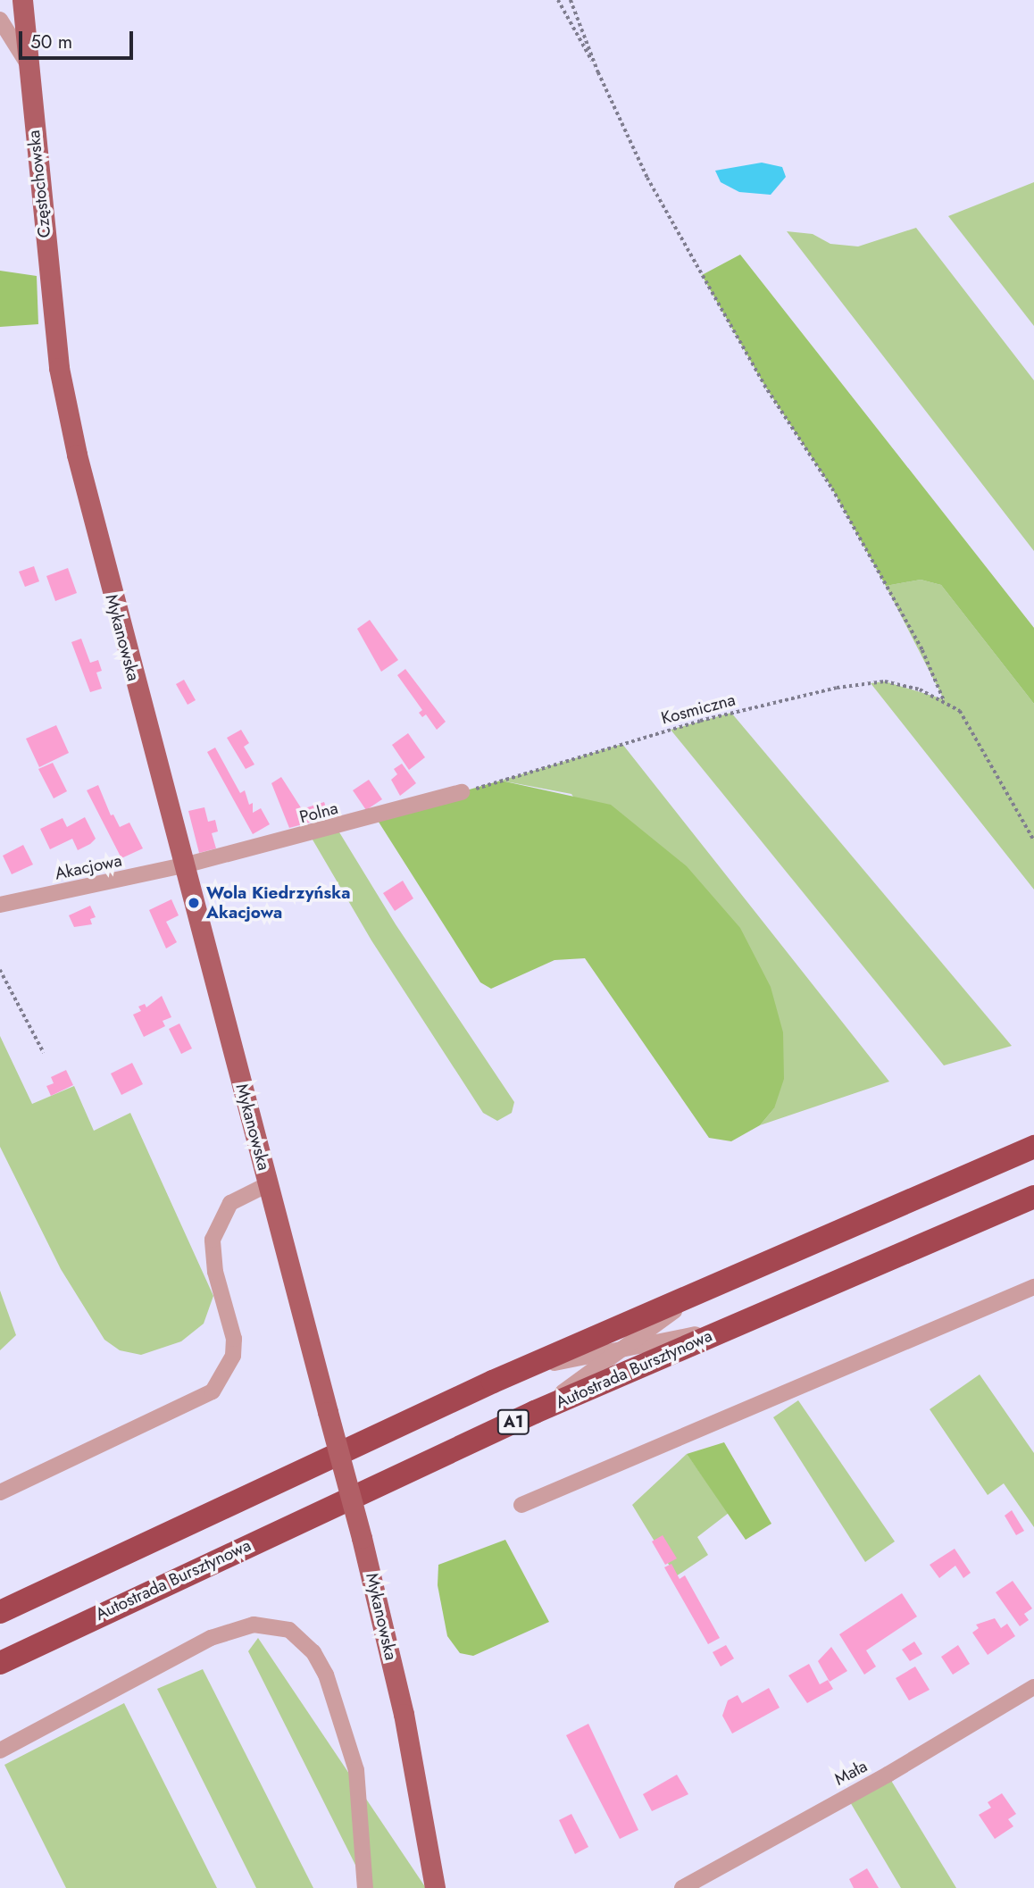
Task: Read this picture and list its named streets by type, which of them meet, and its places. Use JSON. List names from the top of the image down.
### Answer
{
  "streets": {
    "highway": ["Autostrada Bursztynowa", "A1"],
    "main road": ["Częstochowska", "Mykanowska"],
    "street": ["Polna", "Akacjowa", "Mała"],
    "path": ["Kosmiczna"]
  },
  "crossings": [
    ["Częstochowska", "Mykanowska"],
    ["Mykanowska", "Polna"],
    ["Mykanowska", "Akacjowa"],
    ["Kosmiczna", "Polna"],
    ["Polna", "Akacjowa"]
  ],
  "places": ["Wola Kiedrzyńska Akacjowa"],
  "scale_bar": "50 m"
}
